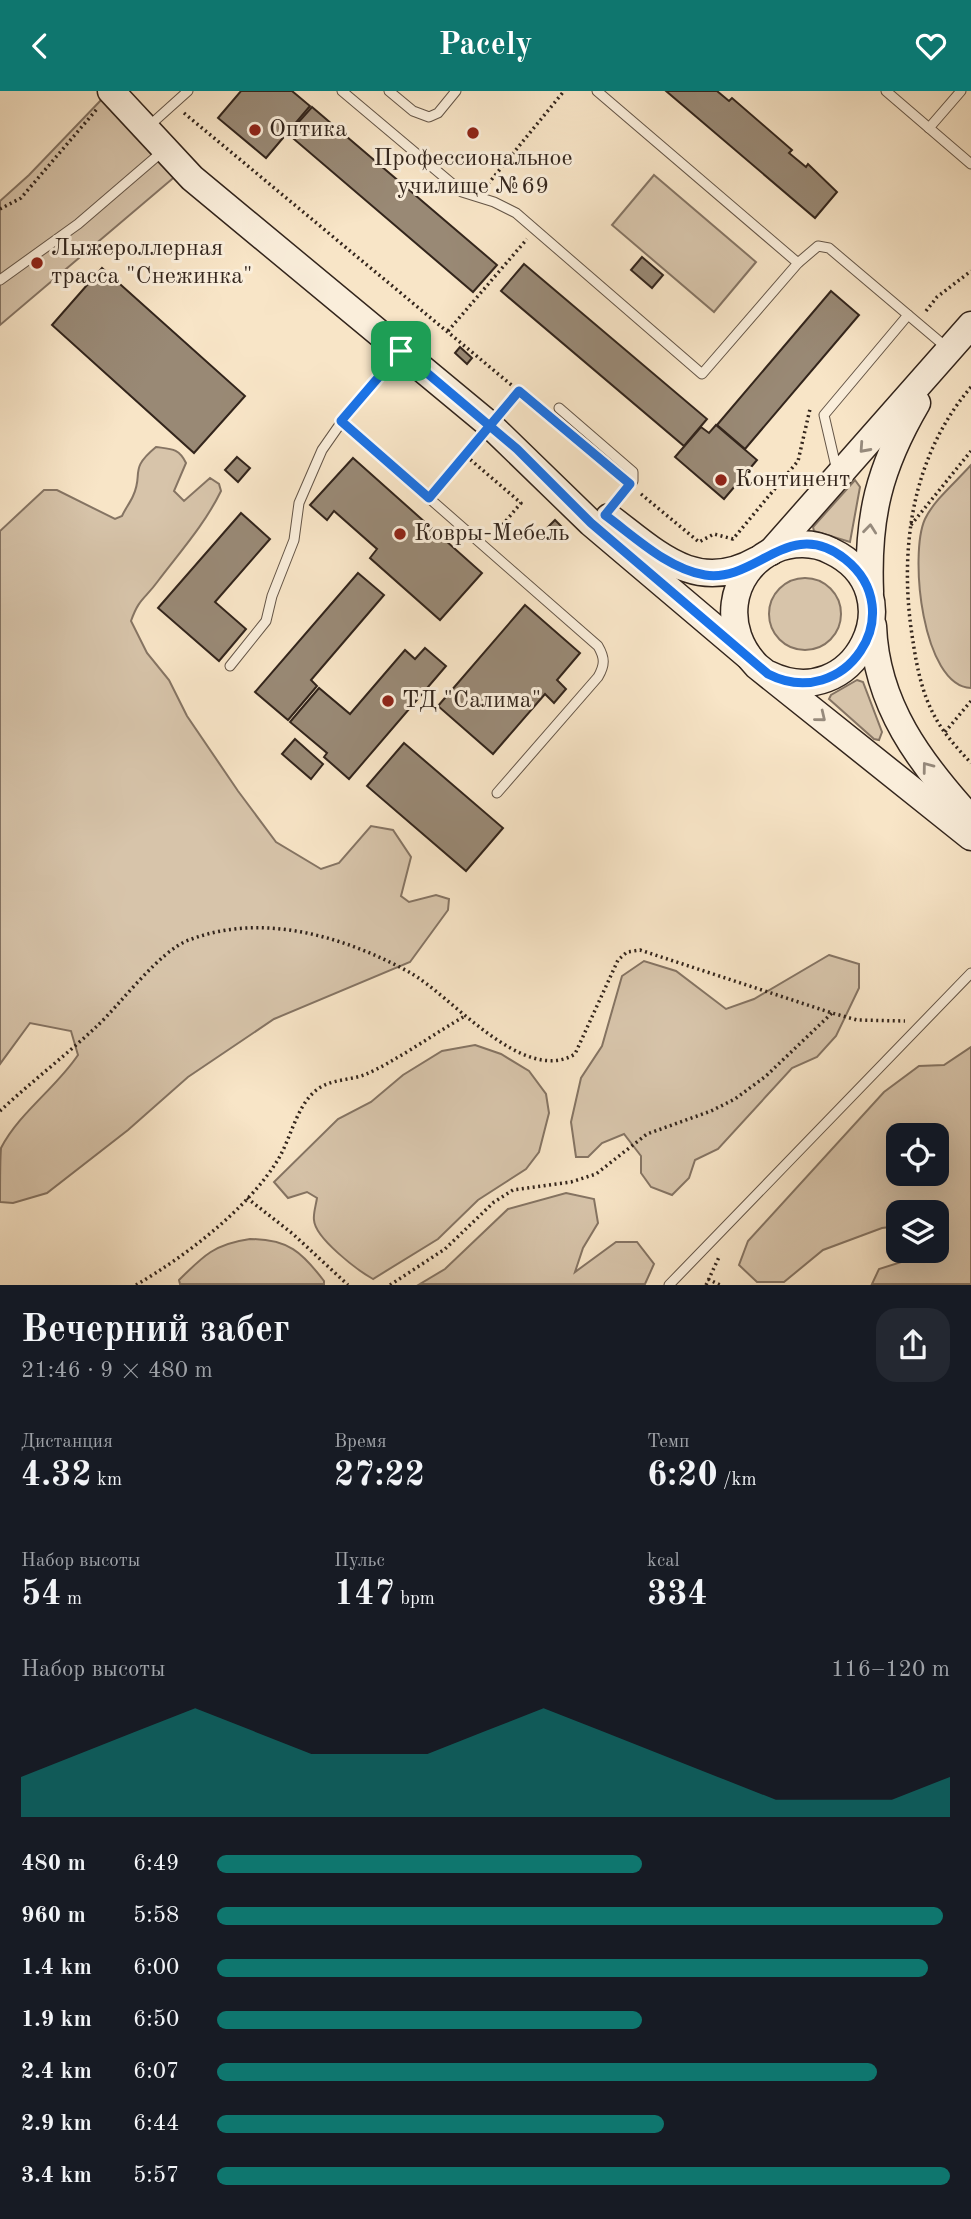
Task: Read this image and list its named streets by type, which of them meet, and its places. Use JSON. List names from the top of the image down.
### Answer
{
  "places": [
    "Оптика",
    "Профессиональное училище №69",
    "Лыжероллерная трасса \"Снежинка\"",
    "Континент",
    "Ковры-Мебель",
    "ТД \"Салима\""
  ],
  "page": {
    "header": "Pacely",
    "heading": ["Вечерний забег", "21:46 · 9 × 480 m"],
    "stats": [
      ["Дистанция", "4.32 km"],
      ["Время", "27:22"],
      ["Темп", "6:20 /km"],
      ["Набор высоты", "54 m"],
      ["Пульс", "147 bpm"],
      ["kcal", "334"]
    ],
    "chart": ["Набор высоты", "116–120 m"],
    "list": [
      {
        "name": "480 m",
        "note": "6:49"
      },
      {
        "name": "960 m",
        "note": "5:58"
      },
      {
        "name": "1.4 km",
        "note": "6:00"
      },
      {
        "name": "1.9 km",
        "note": "6:50"
      },
      {
        "name": "2.4 km",
        "note": "6:07"
      },
      {
        "name": "2.9 km",
        "note": "6:44"
      },
      {
        "name": "3.4 km",
        "note": "5:57"
      }
    ]
  }
}
